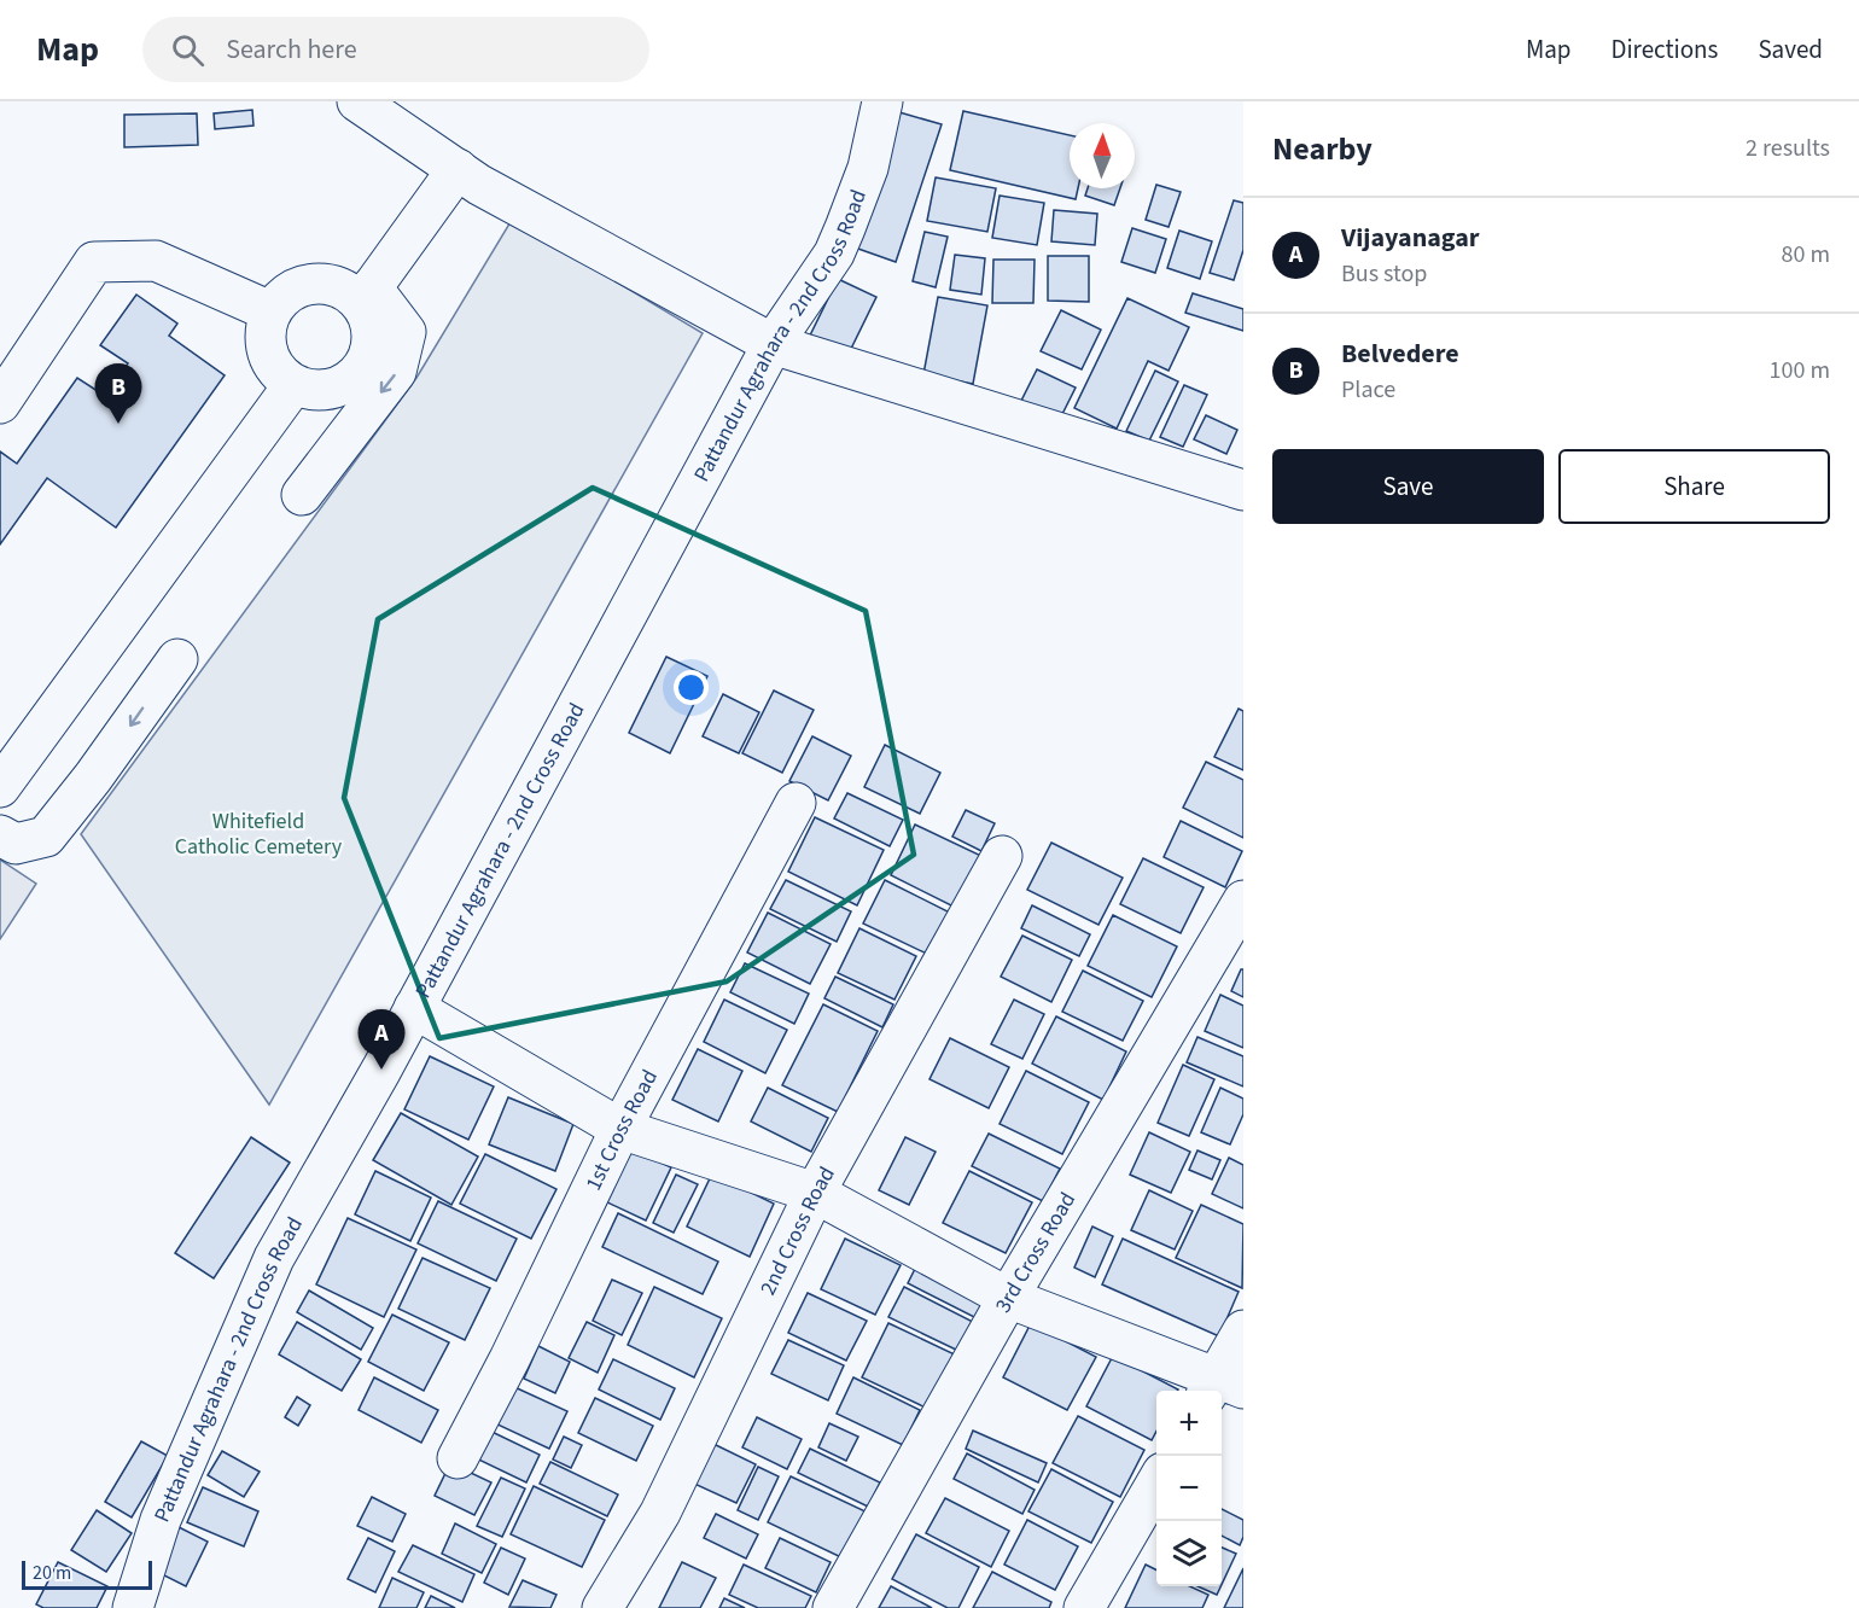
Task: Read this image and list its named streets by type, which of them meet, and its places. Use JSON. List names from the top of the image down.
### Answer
{
  "streets": {
    "street": [
      "Pattandur Agrahara - 2nd Cross Road",
      "1st Cross Road",
      "2nd Cross Road",
      "3rd Cross Road"
    ]
  },
  "parks": ["Whitefield Catholic Cemetery"],
  "scale_bar": "20 m",
  "north": "top",
  "page": {
    "header": "Map",
    "search": "Search here",
    "nav": ["Map", "Directions", "Saved"],
    "heading": ["Nearby", "2 results"],
    "list": [
      {
        "mark": "A",
        "name": "Vijayanagar",
        "note": "Bus stop",
        "value": "80 m"
      },
      {
        "mark": "B",
        "name": "Belvedere",
        "note": "Place",
        "value": "100 m"
      }
    ],
    "pins": ["B", "A"],
    "buttons": ["Save", "Share"],
    "map_buttons": ["+", "−"],
    "scale": "20 m"
  }
}
